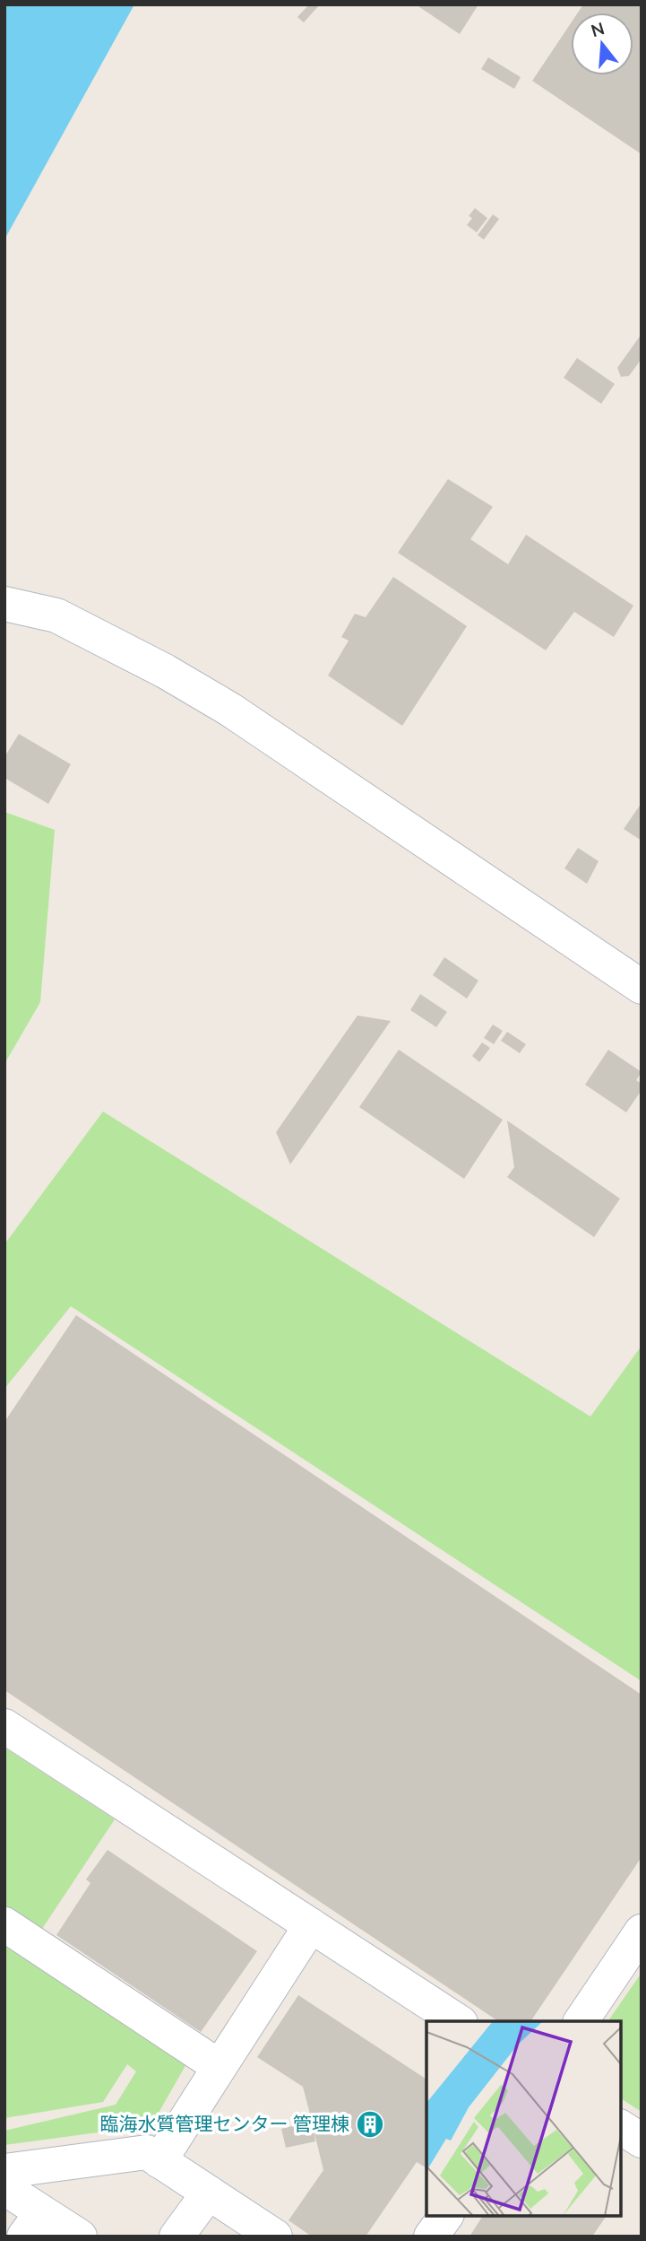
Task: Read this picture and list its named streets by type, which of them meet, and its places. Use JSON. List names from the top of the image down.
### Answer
{
  "places": {
    "building": ["臨海水質管理センター 管理棟"]
  },
  "north": "top"
}
